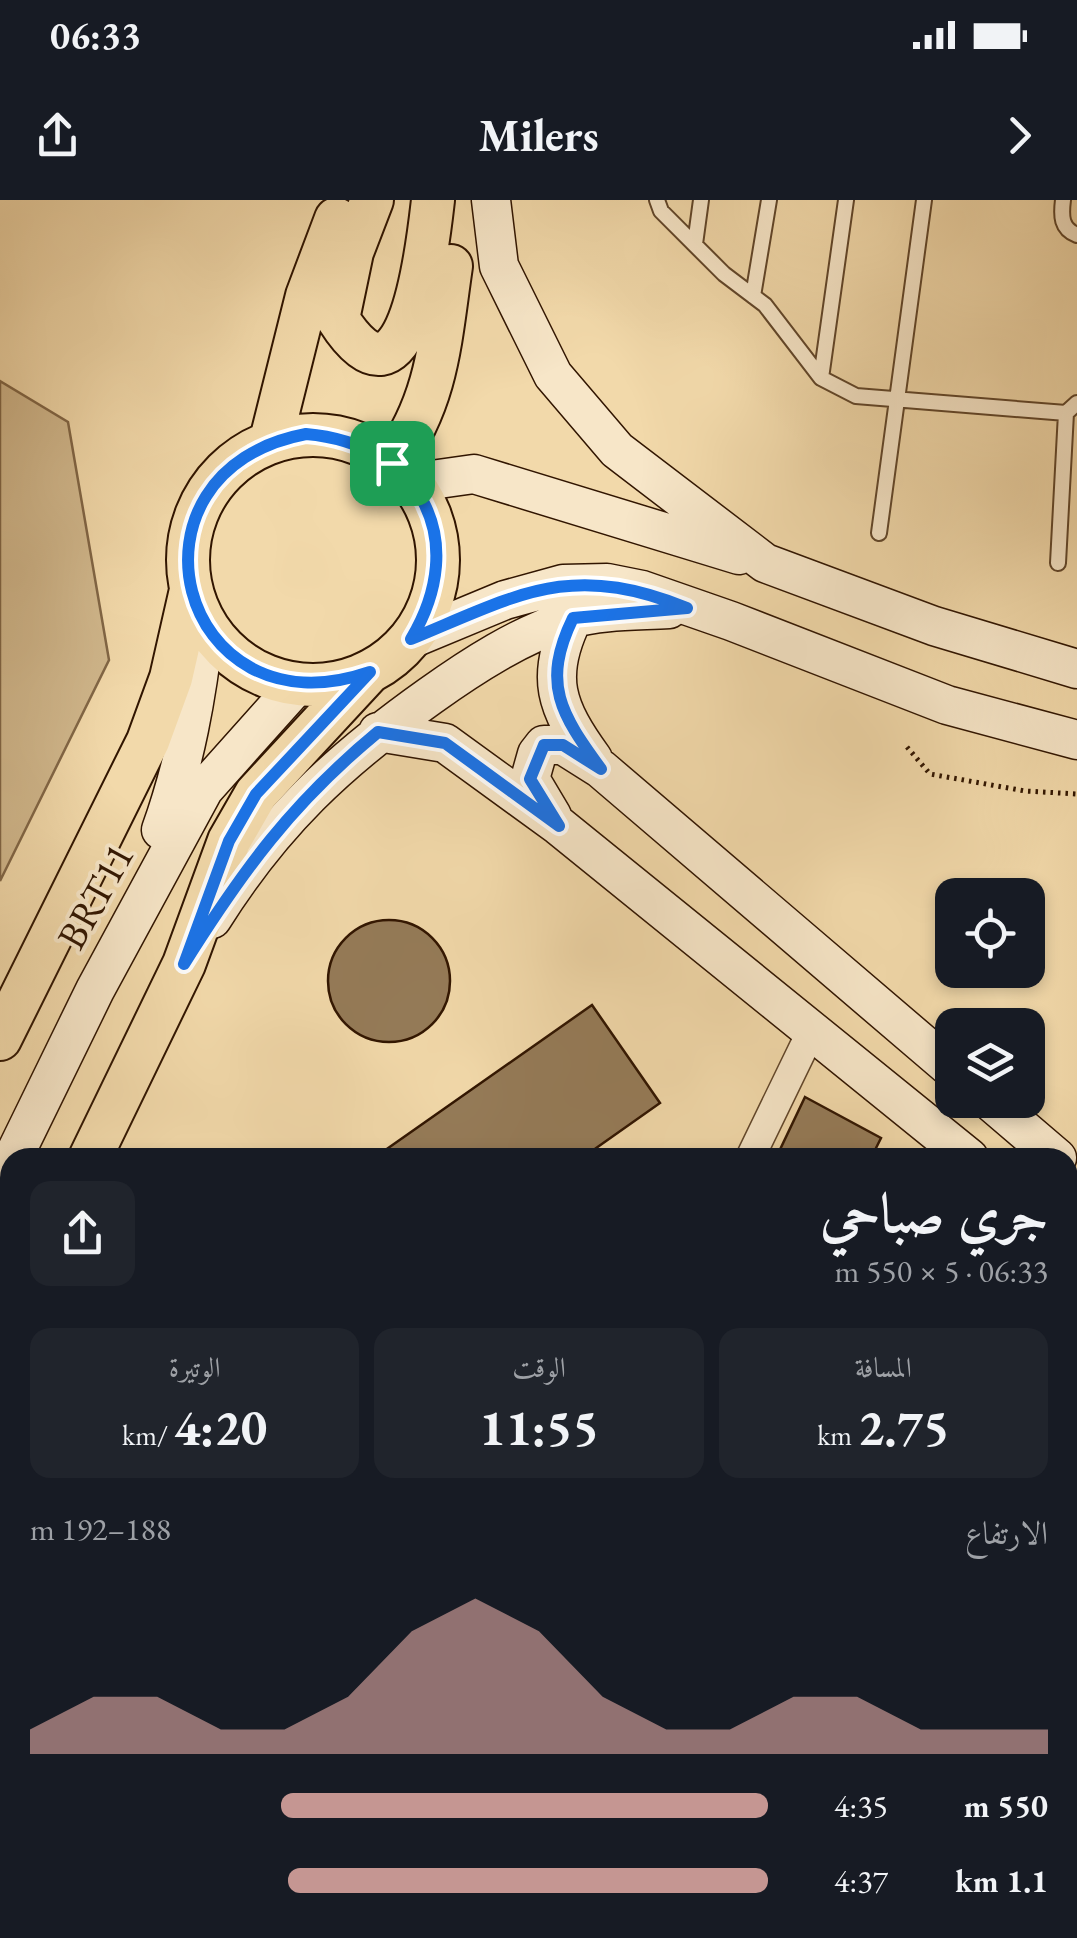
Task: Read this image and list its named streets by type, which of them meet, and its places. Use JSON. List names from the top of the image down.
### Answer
{
  "streets": {
    "main road": ["BRT11"]
  },
  "page": {
    "status": "06:33",
    "header": "Milers",
    "heading": ["جري صباحي", "06:33 · 5 × 550 m"],
    "stats": [
      ["المسافة", "2.75 km"],
      ["الوقت", "11:55"],
      ["الوتيرة", "4:20 /km"]
    ],
    "chart": ["الارتفاع", "188–192 m"],
    "list": [
      {
        "name": "550 m",
        "note": "4:35"
      },
      {
        "name": "1.1 km",
        "note": "4:37"
      }
    ]
  }
}
